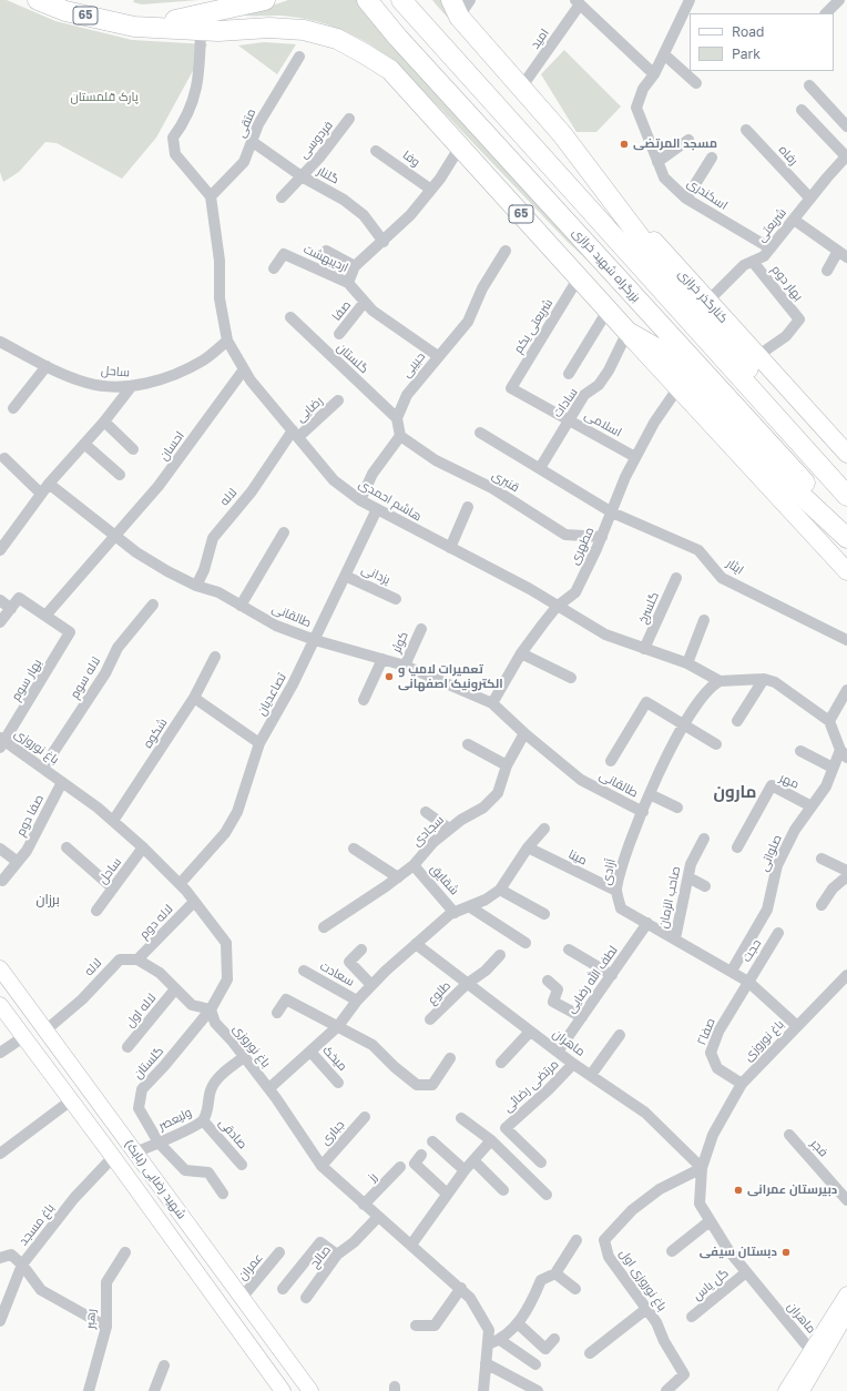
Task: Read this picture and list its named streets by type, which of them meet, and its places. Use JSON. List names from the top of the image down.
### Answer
{
  "streets": {
    "highway": ["65", "بزرگراه شهید خرازی"],
    "main road": ["کنارگذر خرازی", "شهید رضایی (بابک)"],
    "street": [
      "امید",
      "متقی",
      "فردوسی",
      "رفاه",
      "وفا",
      "گلنار",
      "اسکندری",
      "شریعتی",
      "اردیبهشت",
      "بهار دوم",
      "صفا",
      "شریعتی یکم",
      "گلستان",
      "حبیبی",
      "ساحل",
      "سادات",
      "رضایی",
      "اسلامی",
      "احسان",
      "قنبری",
      "لاله",
      "هاشم احمدی",
      "مطهری",
      "ایثار",
      "یزدانی",
      "گلسرخ",
      "طالقانی",
      "کوثر",
      "لاله سوم",
      "بهار سوم",
      "تصاعدیان",
      "شکوه",
      "باغ نوروزی",
      "مهر",
      "صفا دوم",
      "سجادی",
      "صلواتی",
      "مینا",
      "آزادی",
      "شقایق",
      "صاحب الزمان",
      "لاله دوم",
      "حجت",
      "سعادت",
      "لطف الله رضایی",
      "طلوع",
      "لاله اول",
      "صفا۲",
      "ماهران",
      "میخک",
      "مرتضی رضائی",
      "ولیعصر",
      "جباری",
      "صادقی",
      "فجر",
      "رز",
      "باغ مسجد",
      "صالح",
      "عمران",
      "باغ نوروزی اول",
      "گل یاس",
      "رهبر"
    ]
  },
  "crossings": [
    ["65", "شریعتی یکم"],
    ["65", "سادات"],
    ["متقی", "گلنار"],
    ["متقی", "هاشم احمدی"],
    ["فردوسی", "گلنار"],
    ["رفاه", "شریعتی"],
    ["اسکندری", "شریعتی"],
    ["شریعتی", "بهار دوم"],
    ["شریعتی", "کنارگذر خرازی"],
    ["بهار دوم", "کنارگذر خرازی"],
    ["شریعتی یکم", "اسلامی"],
    ["گلستان", "حبیبی"],
    ["گلستان", "باغ نوروزی"],
    ["گلستان", "ولیعصر"],
    ["ساحل", "هاشم احمدی"],
    ["ساحل", "باغ نوروزی"],
    ["سادات", "اسلامی"],
    ["سادات", "ایثار"],
    ["رضایی", "لاله"],
    ["رضایی", "هاشم احمدی"],
    ["اسلامی", "مطهری"],
    ["احسان", "هاشم احمدی"],
    ["احسان", "طالقانی"],
    ["احسان", "بهار سوم"],
    ["قنبری", "مطهری"],
    ["لاله", "هاشم احمدی"],
    ["لاله", "طالقانی"],
    ["لاله", "لاله دوم"],
    ["لاله", "شهید رضایی (بابک)"],
    ["هاشم احمدی", "مطهری"],
    ["هاشم احمدی", "گلسرخ"],
    ["هاشم احمدی", "تصاعدیان"],
    ["هاشم احمدی", "آزادی"],
    ["مطهری", "ایثار"],
    ["مطهری", "طالقانی"],
    ["یزدانی", "تصاعدیان"],
    ["طالقانی", "کوثر"],
    ["طالقانی", "تصاعدیان"],
    ["طالقانی", "سجادی"],
    ["طالقانی", "آزادی"],
    ["لاله سوم", "باغ نوروزی"],
    ["بهار سوم", "باغ نوروزی"],
    ["تصاعدیان", "باغ نوروزی"],
    ["شکوه", "باغ نوروزی"],
    ["باغ نوروزی", "صفا دوم"],
    ["باغ نوروزی", "آزادی"],
    ["باغ نوروزی", "لاله دوم"],
    ["باغ نوروزی", "صفا۲"],
    ["باغ نوروزی", "ماهران"],
    ["باغ نوروزی", "ولیعصر"],
    ["باغ نوروزی", "جباری"],
    ["باغ نوروزی", "رز"],
    ["باغ نوروزی", "صالح"],
    ["مهر", "صلواتی"],
    ["سجادی", "شقایق"],
    ["صلواتی", "آزادی"],
    ["مینا", "آزادی"],
    ["آزادی", "صاحب الزمان"],
    ["آزادی", "حجت"],
    ["آزادی", "لطف الله رضایی"],
    ["آزادی", "صفا۲"],
    ["حجت", "صفا۲"],
    ["لطف الله رضایی", "ماهران"],
    ["طلوع", "ماهران"],
    ["ماهران", "مرتضی رضائی"],
    ["ماهران", "باغ نوروزی اول"],
    ["ماهران", "گل یاس"],
    ["ولیعصر", "صادقی"],
    ["ولیعصر", "شهید رضایی (بابک)"],
    ["شهید رضایی (بابک)", "باغ مسجد"],
    ["شهید رضایی (بابک)", "عمران"]
  ],
  "districts": ["مارون", "برزان"],
  "parks": ["پارک قلمستان"],
  "places": [
    "مسجد المرتضی",
    "تعمیرات لامپ و الکترونیک اصفهانی",
    "دبیرستان عمرانی",
    "دبستان سیفی"
  ],
  "legend": ["Road", "Park"]
}
